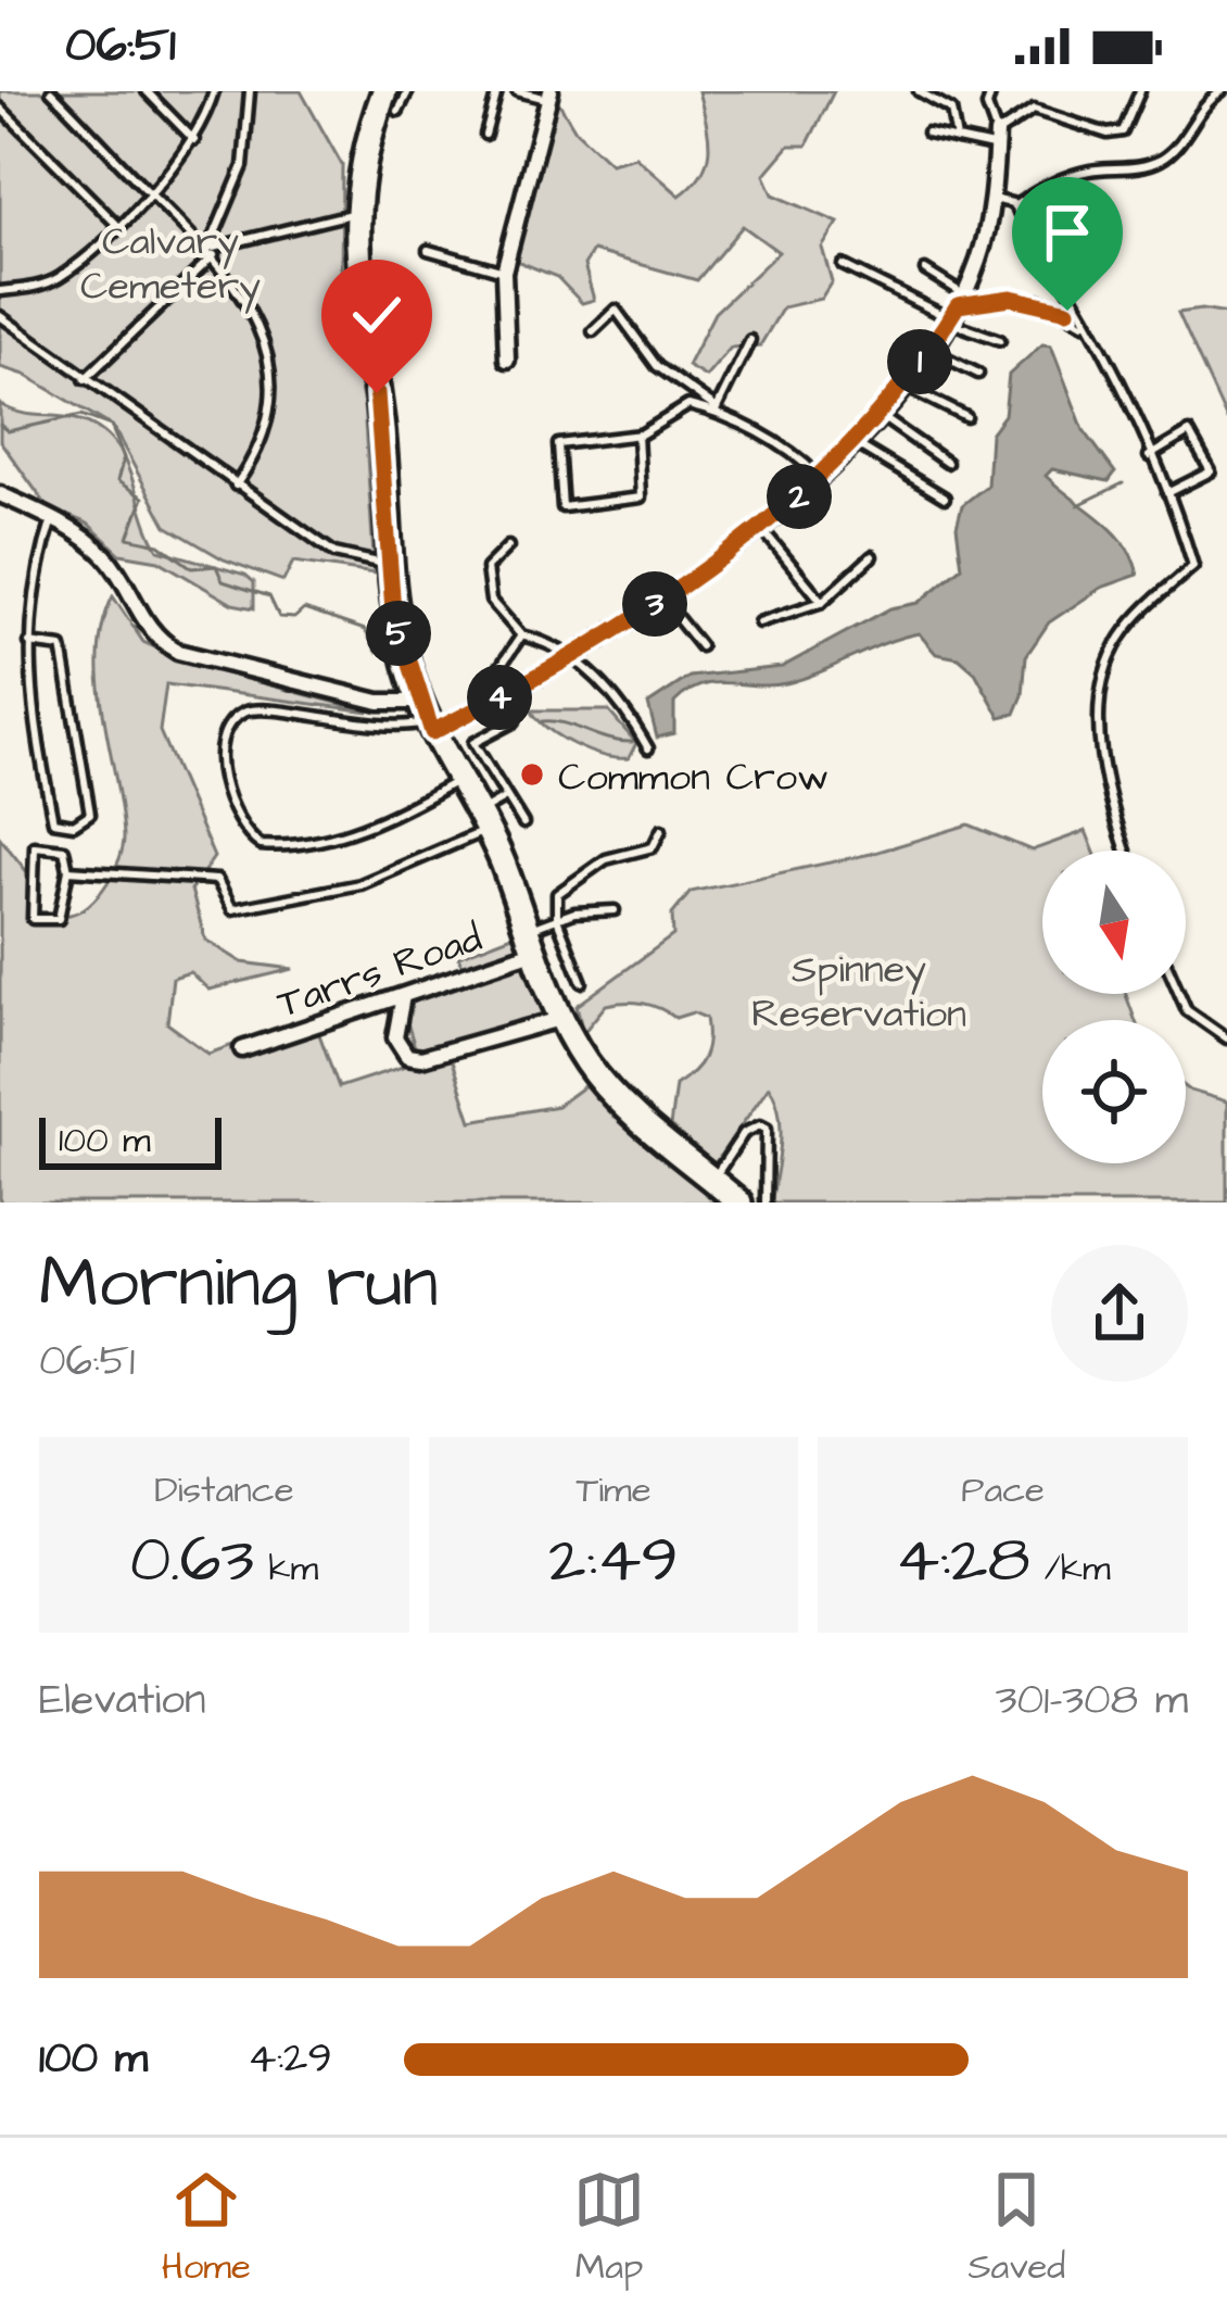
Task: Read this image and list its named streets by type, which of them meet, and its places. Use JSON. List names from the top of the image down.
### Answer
{
  "streets": {
    "street": ["Tarrs Road"]
  },
  "parks": ["Calvary Cemetery", "Spinney Reservation"],
  "places": ["Common Crow"],
  "scale_bar": "100 m",
  "north": "bottom",
  "page": {
    "status": "06:51",
    "pins": [
      "1",
      "2",
      "3",
      "5",
      "4"
    ],
    "scale": "100 m",
    "heading": ["Morning run", "06:51"],
    "stats": [
      ["Distance", "0.63 km"],
      ["Time", "2:49"],
      ["Pace", "4:28 /km"]
    ],
    "chart": ["Elevation", "301–308 m"],
    "list": [
      {
        "name": "100 m",
        "note": "4:29"
      }
    ],
    "tabs": ["Home", "Map", "Saved"]
  }
}
